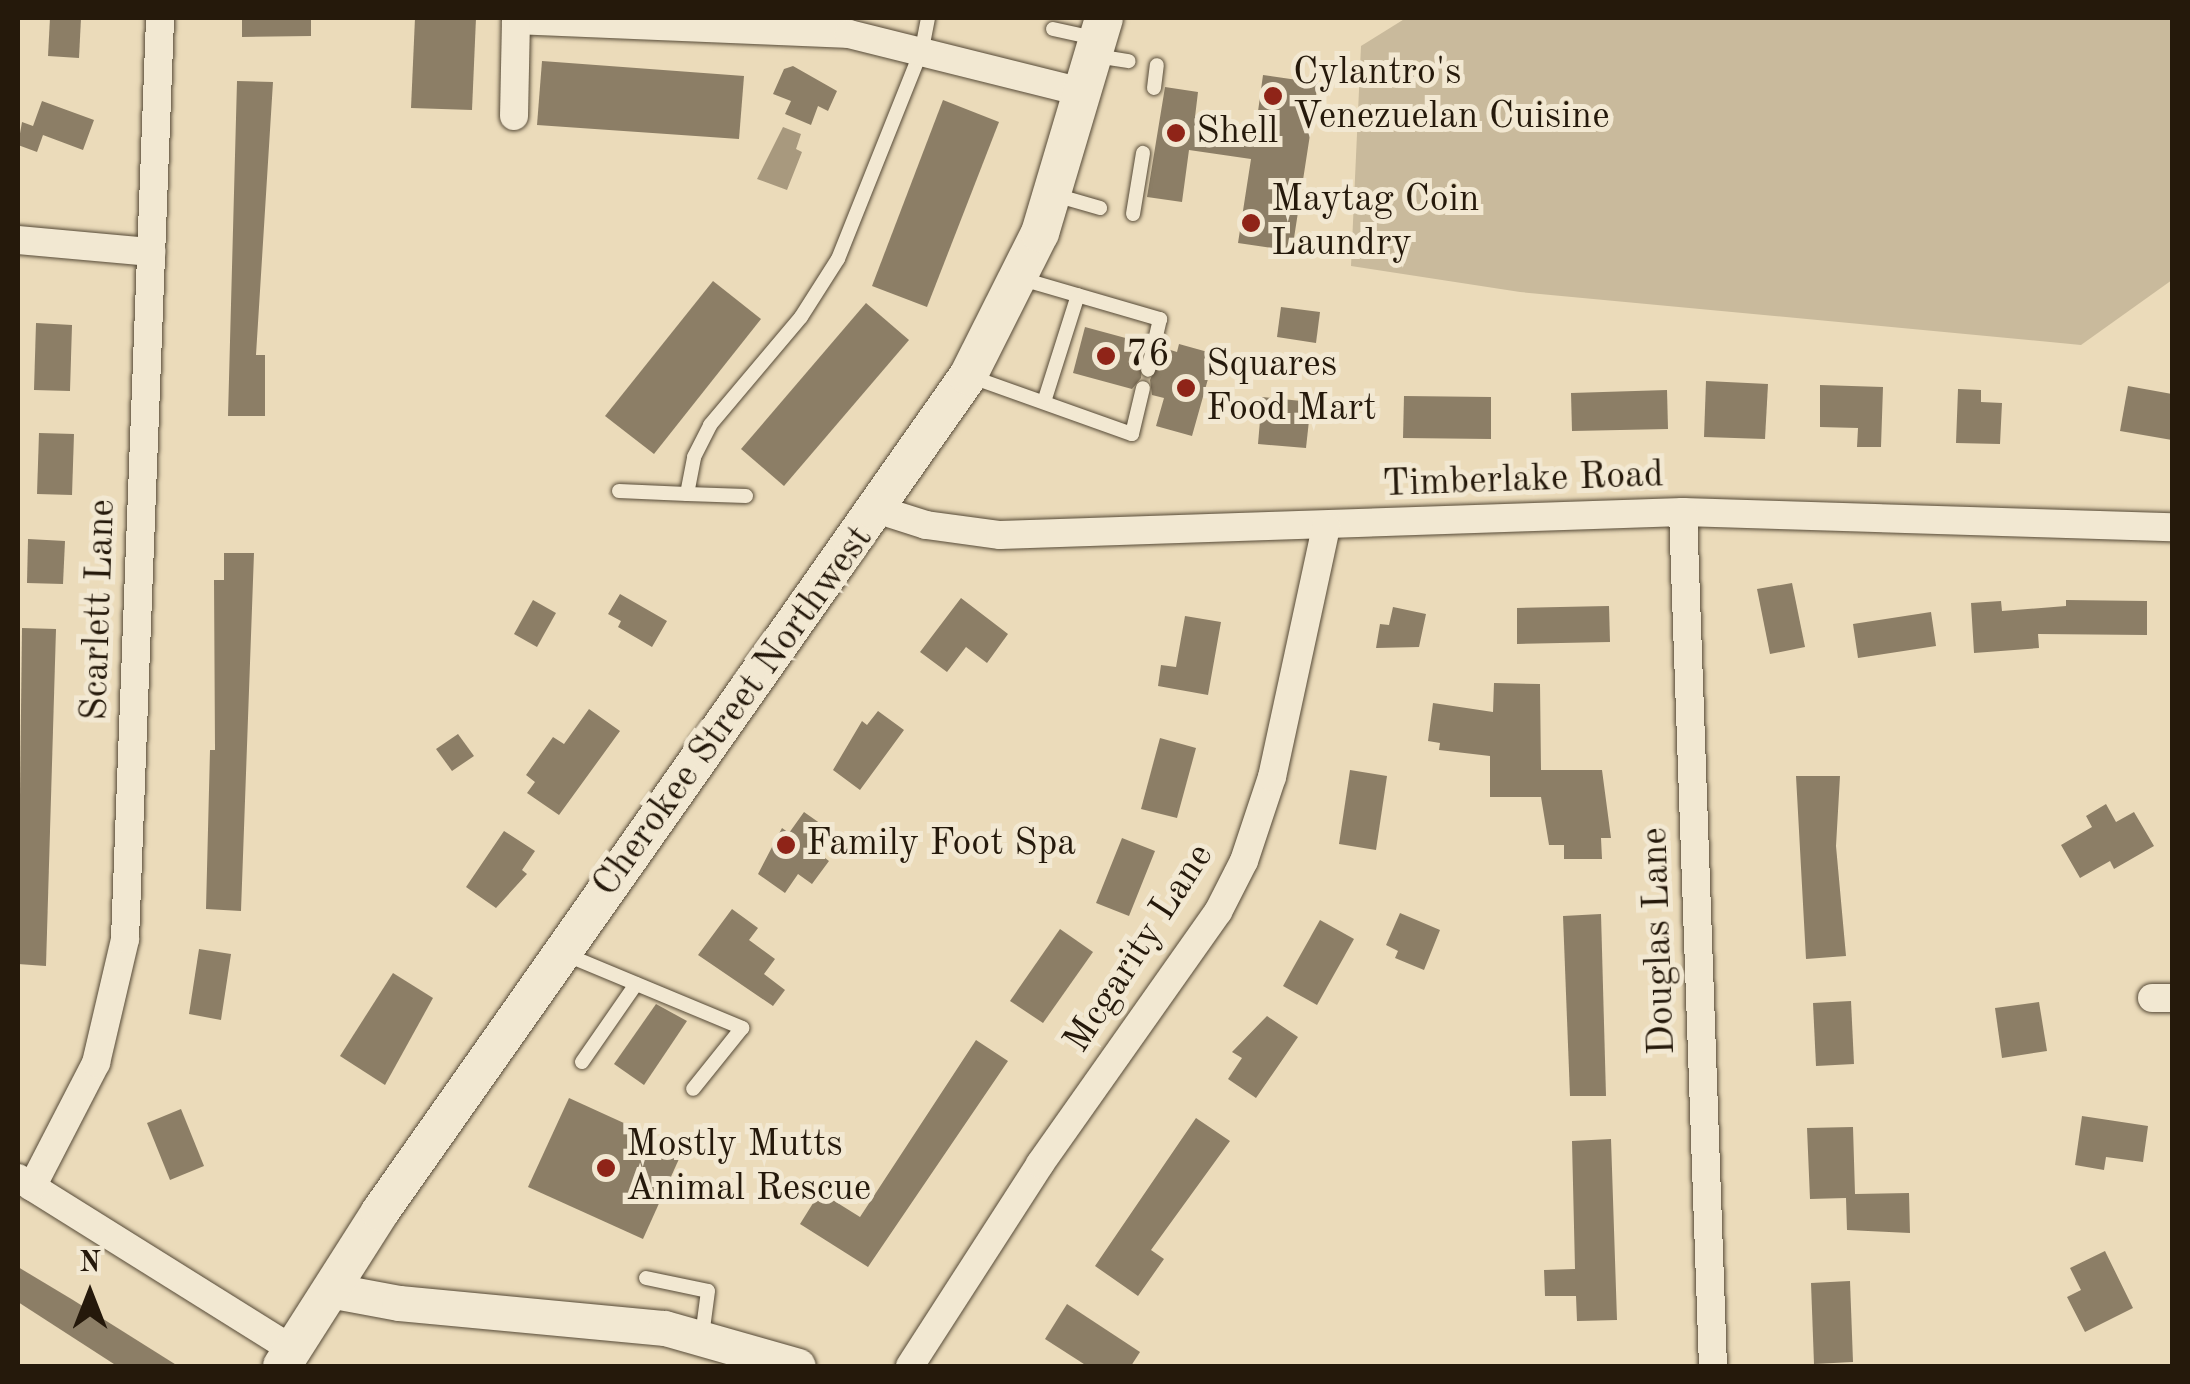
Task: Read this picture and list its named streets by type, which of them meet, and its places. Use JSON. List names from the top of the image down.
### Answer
{
  "streets": {
    "main road": ["Cherokee Street Northwest"],
    "street": [
      "Timberlake Road",
      "Scarlett Lane",
      "Douglas Lane",
      "Mcgarity Lane"
    ]
  },
  "crossings": [
    ["Timberlake Road", "Cherokee Street Northwest"],
    ["Timberlake Road", "Douglas Lane"],
    ["Timberlake Road", "Mcgarity Lane"]
  ],
  "places": [
    "Cylantro's Venezuelan Cuisine",
    "Shell",
    "Maytag Coin Laundry",
    "76",
    "Squares Food Mart",
    "Family Foot Spa",
    "Mostly Mutts Animal Rescue"
  ],
  "north": "top"
}
